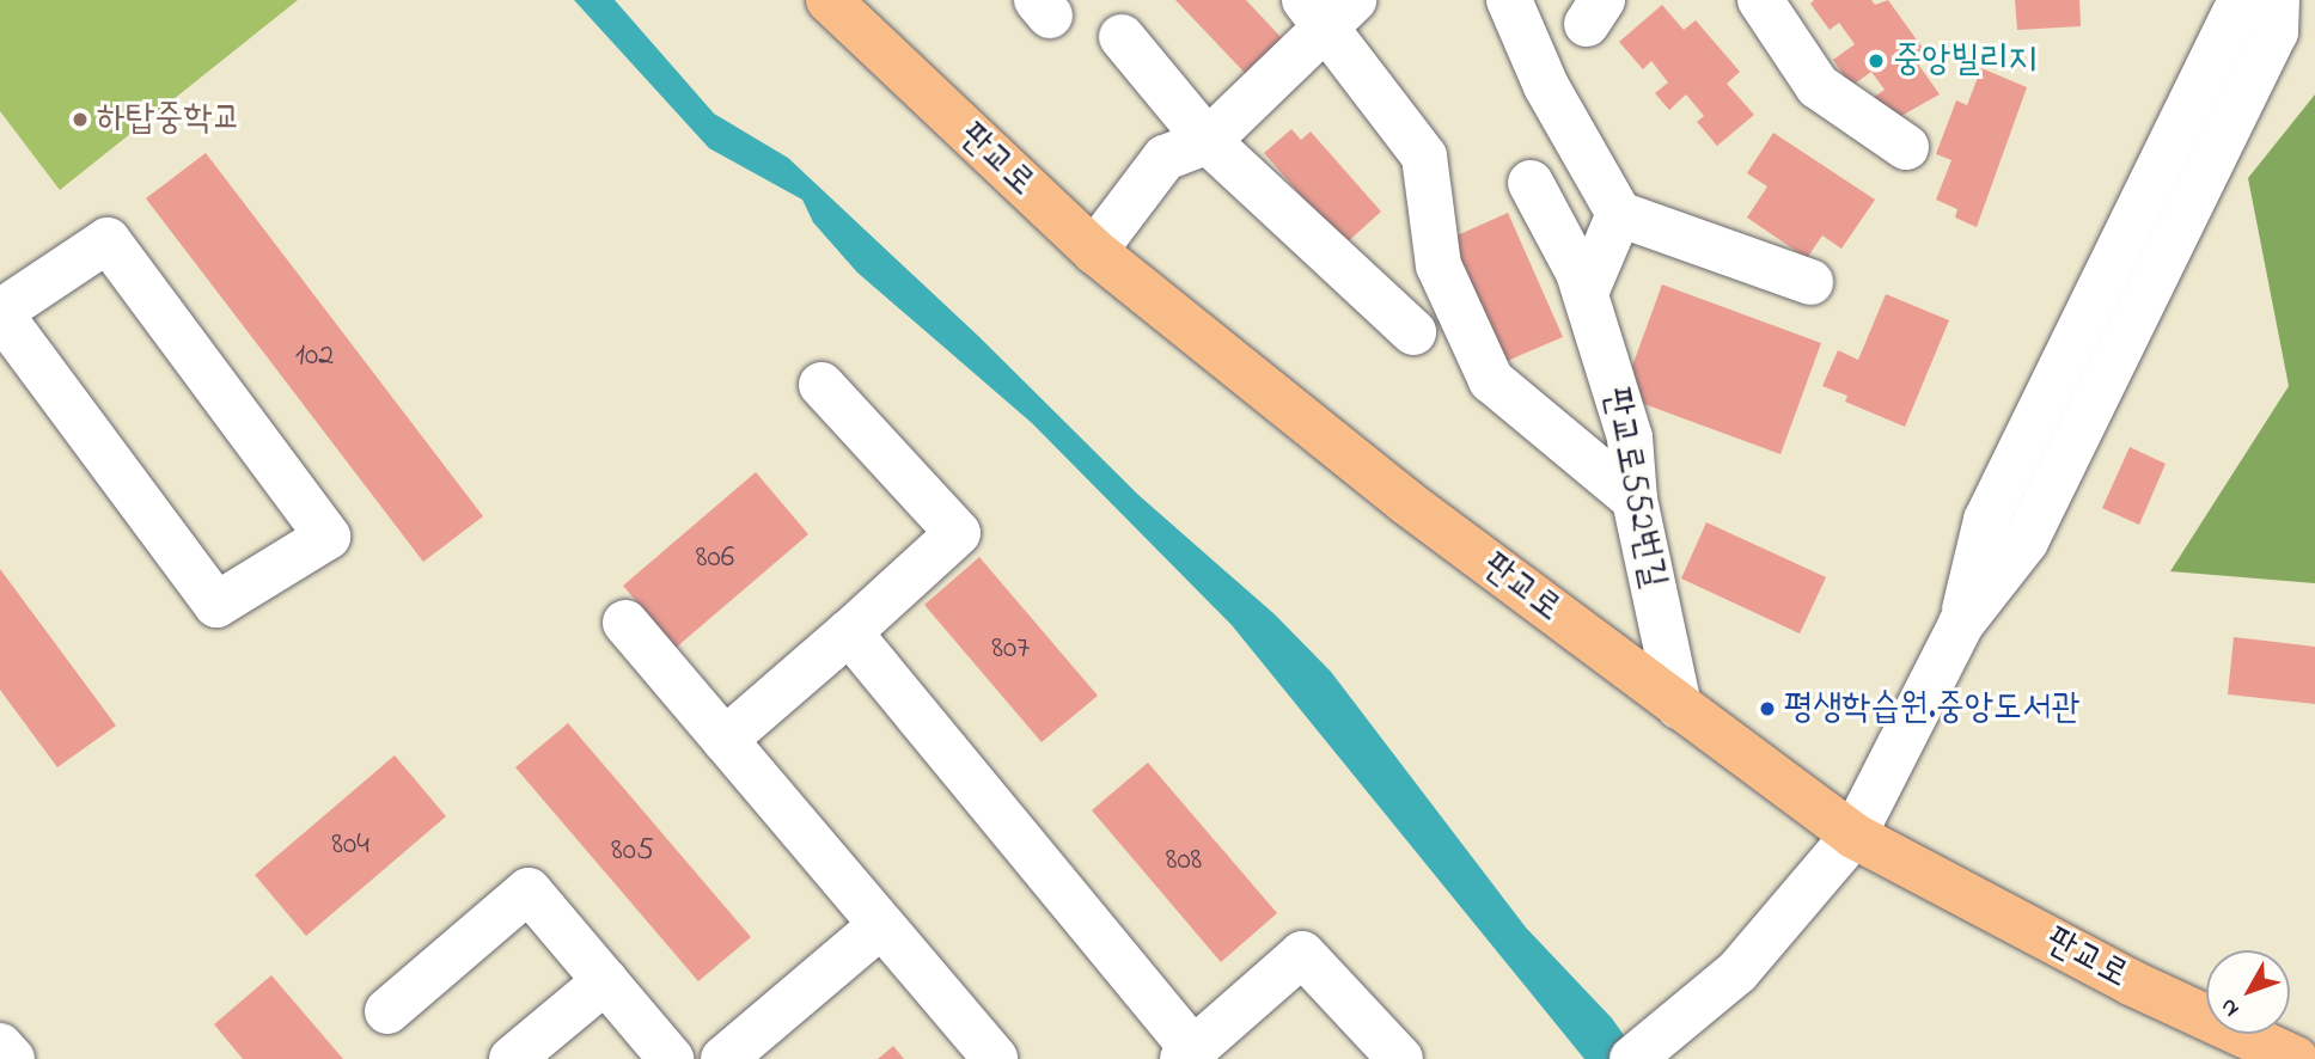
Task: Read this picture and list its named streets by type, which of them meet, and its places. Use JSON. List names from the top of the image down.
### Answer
{
  "streets": {
    "main road": ["판교로"],
    "street": ["판교로552번길"]
  },
  "crossings": [
    ["판교로", "판교로552번길"]
  ],
  "places": ["중앙빌리지", "하탑중학교", "평생학습원.중앙도서관"],
  "house_numbers": [
    "102",
    "806",
    "807",
    "804",
    "805",
    "808"
  ],
  "north": "bottom left"
}
